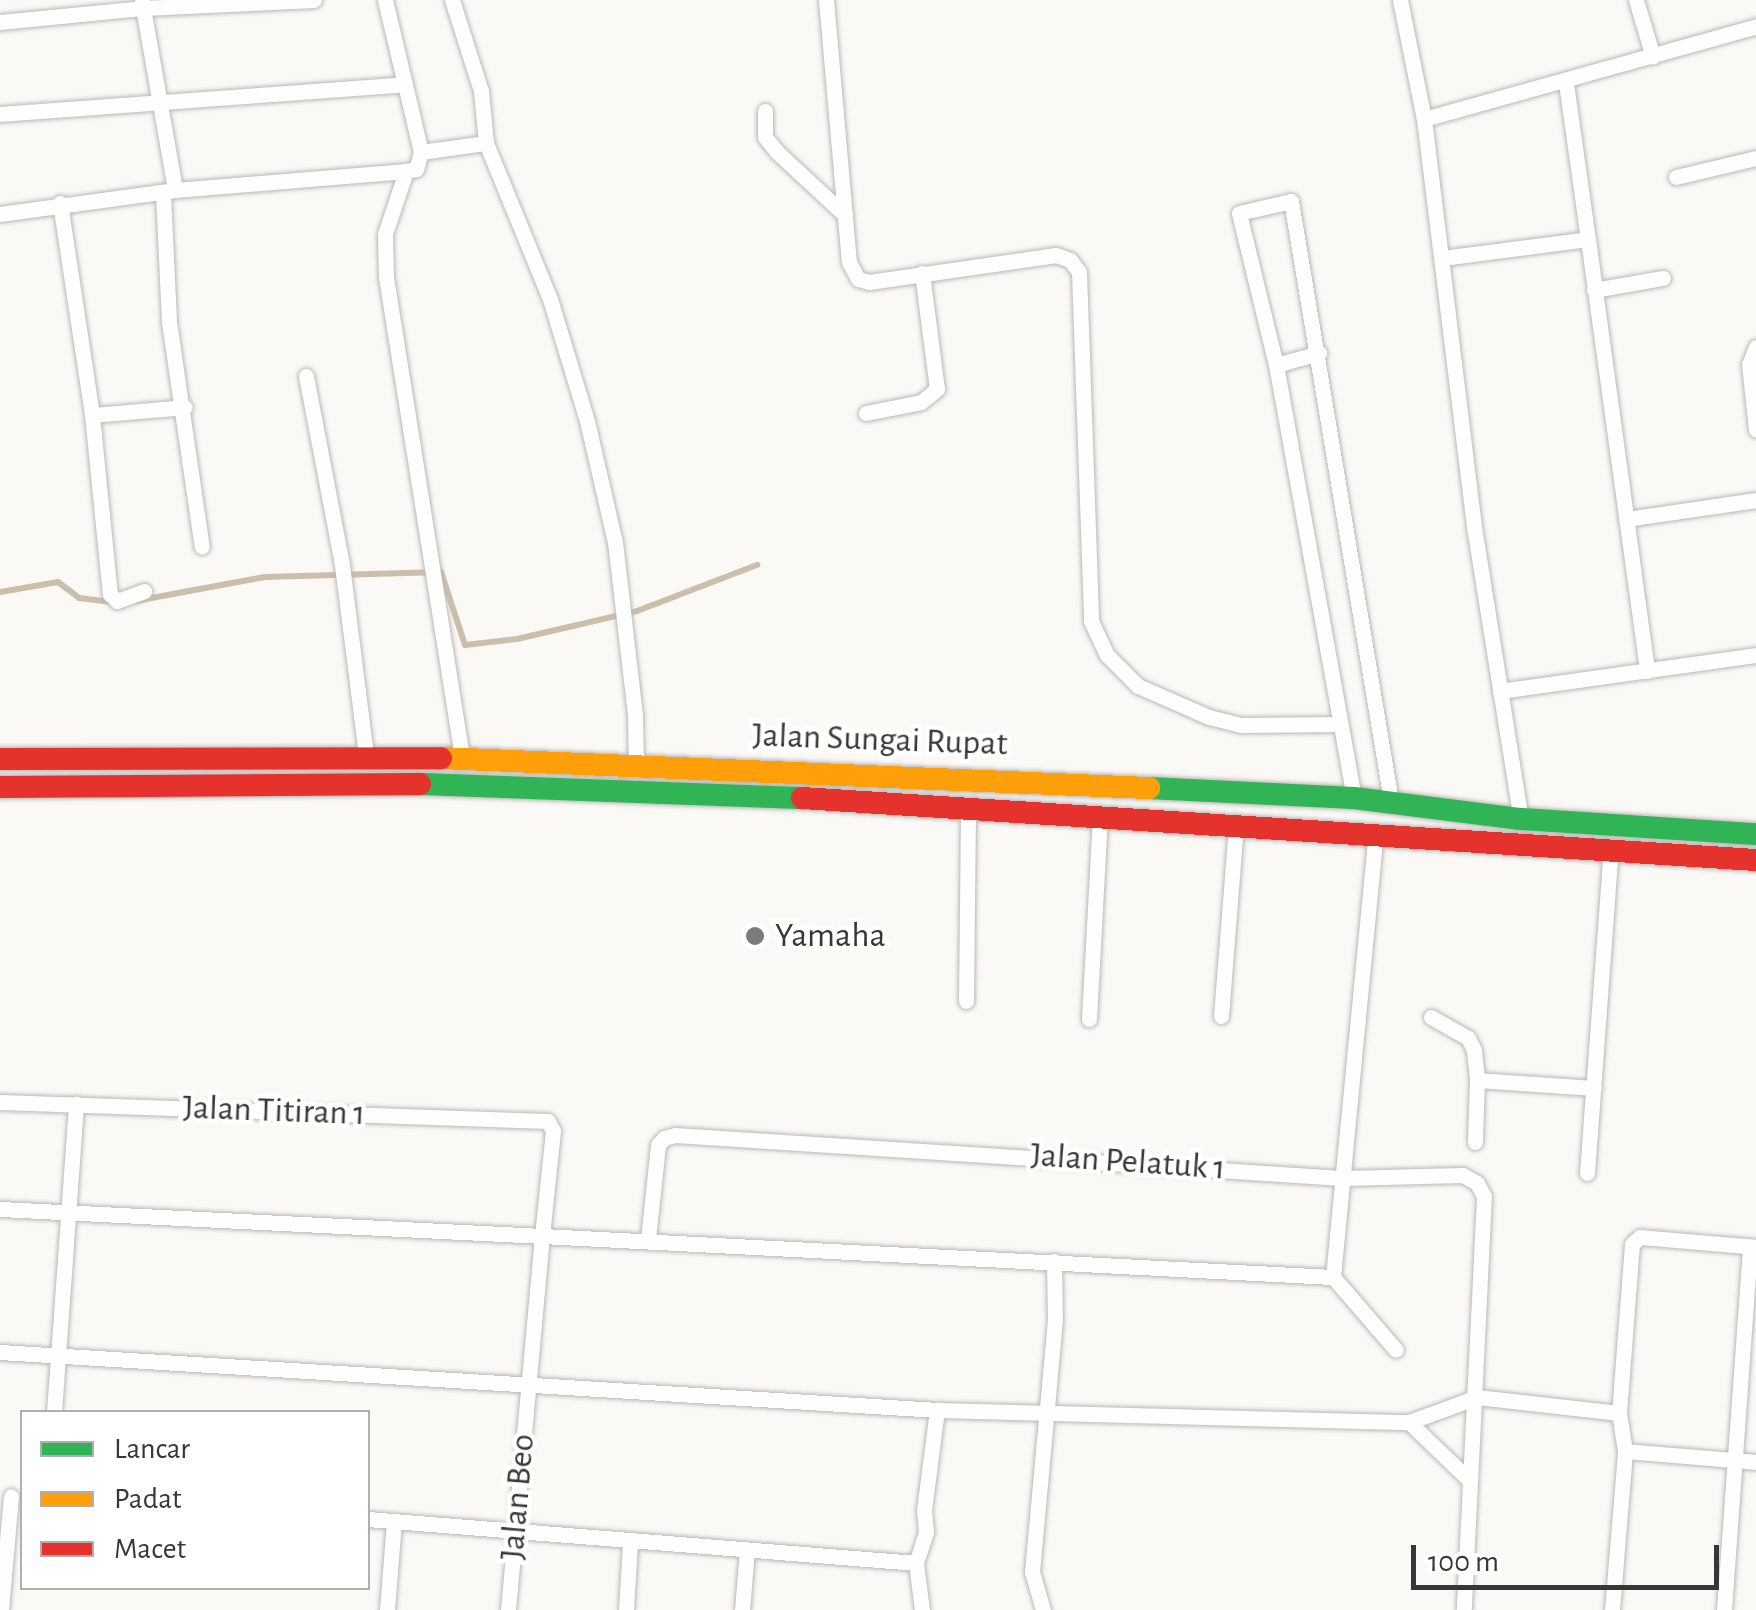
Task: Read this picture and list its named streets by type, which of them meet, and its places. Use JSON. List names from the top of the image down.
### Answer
{
  "streets": {
    "main road": ["Jalan Sungai Rupat"],
    "street": ["Jalan Titiran 1", "Jalan Pelatuk 1", "Jalan Beo"]
  },
  "crossings": [
    ["Jalan Titiran 1", "Jalan Beo"]
  ],
  "places": ["Yamaha"],
  "legend": ["Lancar", "Padat", "Macet"],
  "scale_bar": "100 m"
}
